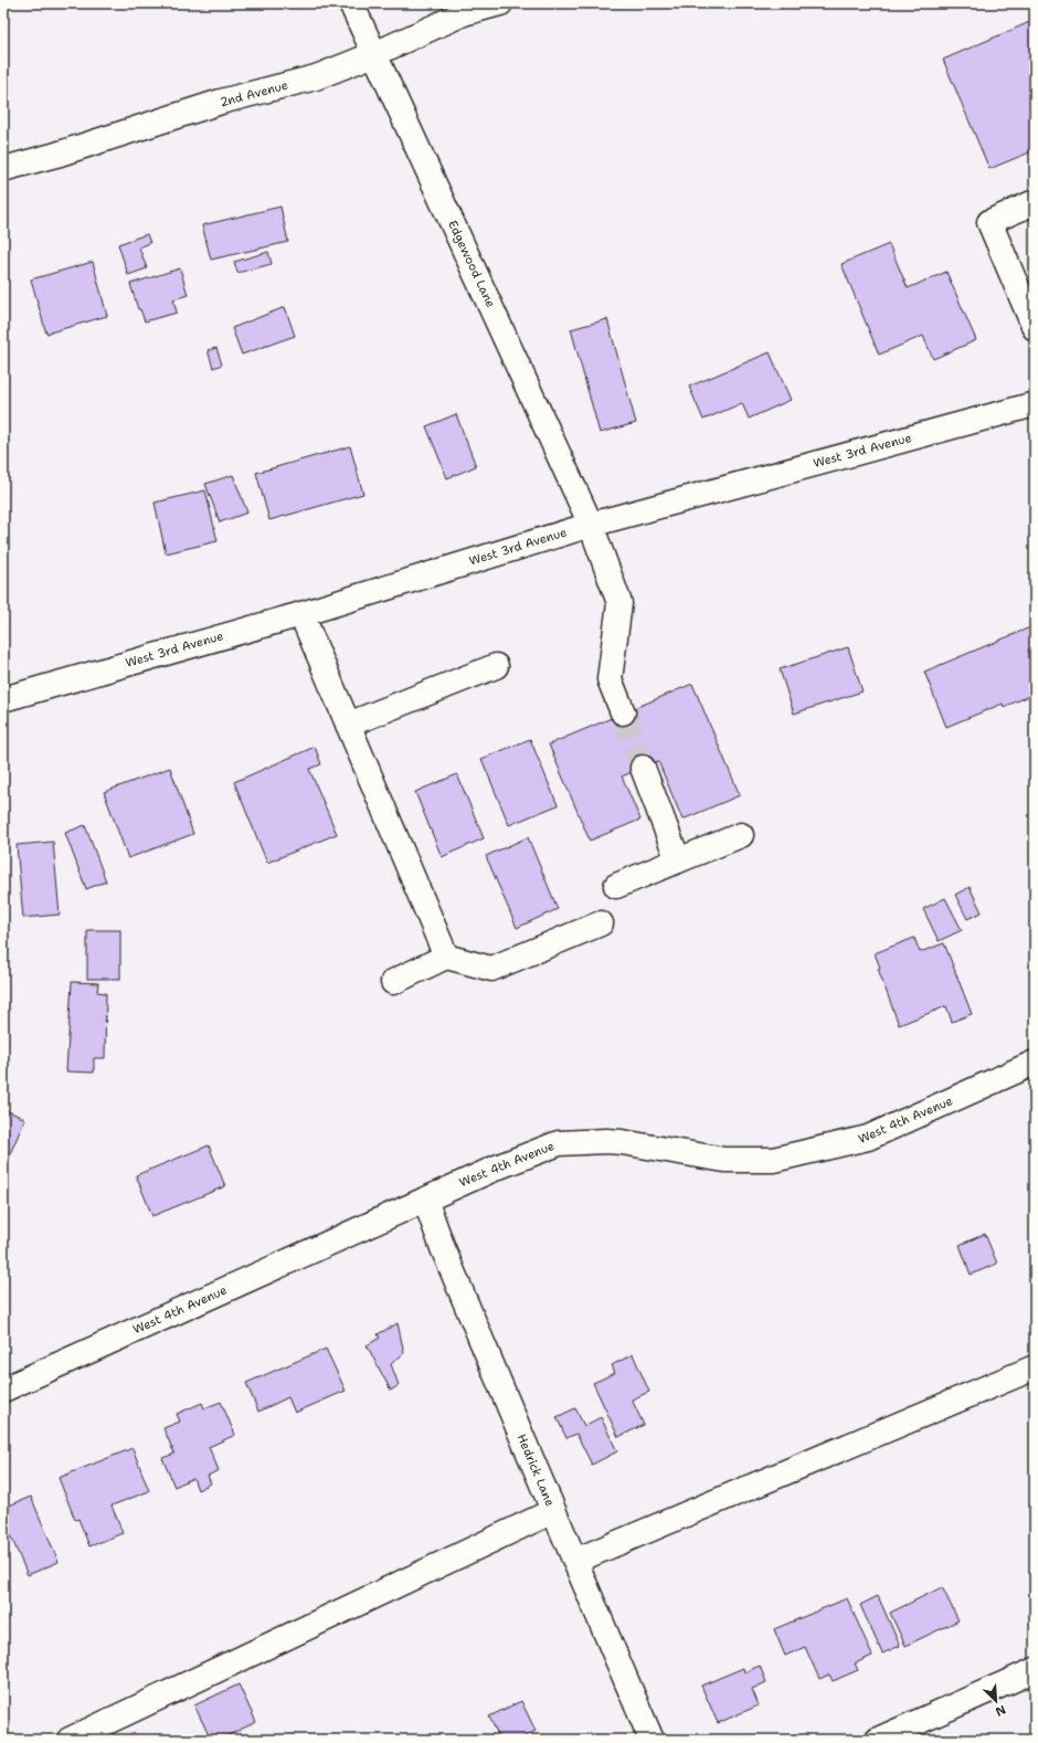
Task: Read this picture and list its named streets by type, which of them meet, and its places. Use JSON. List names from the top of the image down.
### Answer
{
  "streets": {
    "street": [
      "2nd Avenue",
      "Edgewood Lane",
      "West 3rd Avenue",
      "West 4th Avenue",
      "Hedrick Lane"
    ]
  },
  "crossings": [
    ["2nd Avenue", "Edgewood Lane"],
    ["Edgewood Lane", "West 3rd Avenue"],
    ["West 4th Avenue", "Hedrick Lane"]
  ],
  "north": "bottom right"
}
